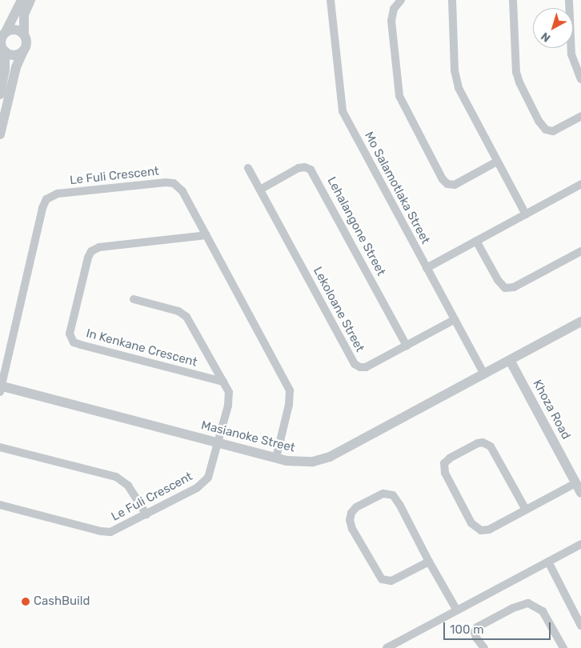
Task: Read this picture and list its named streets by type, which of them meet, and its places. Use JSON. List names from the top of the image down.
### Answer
{
  "streets": {
    "street": [
      "Le Fuli Crescent",
      "Mo Salamotlaka Street",
      "Lehalangone Street",
      "Lekoloane Street",
      "In Kenkane Crescent",
      "Khoza Road",
      "Masianoke Street"
    ]
  },
  "crossings": [
    ["Le Fuli Crescent", "In Kenkane Crescent"],
    ["Le Fuli Crescent", "Masianoke Street"],
    ["Mo Salamotlaka Street", "Lekoloane Street"],
    ["Mo Salamotlaka Street", "Masianoke Street"],
    ["Lehalangone Street", "Lekoloane Street"],
    ["Khoza Road", "Masianoke Street"]
  ],
  "places": ["CashBuild"],
  "scale_bar": "100 m",
  "north": "bottom left"
}
